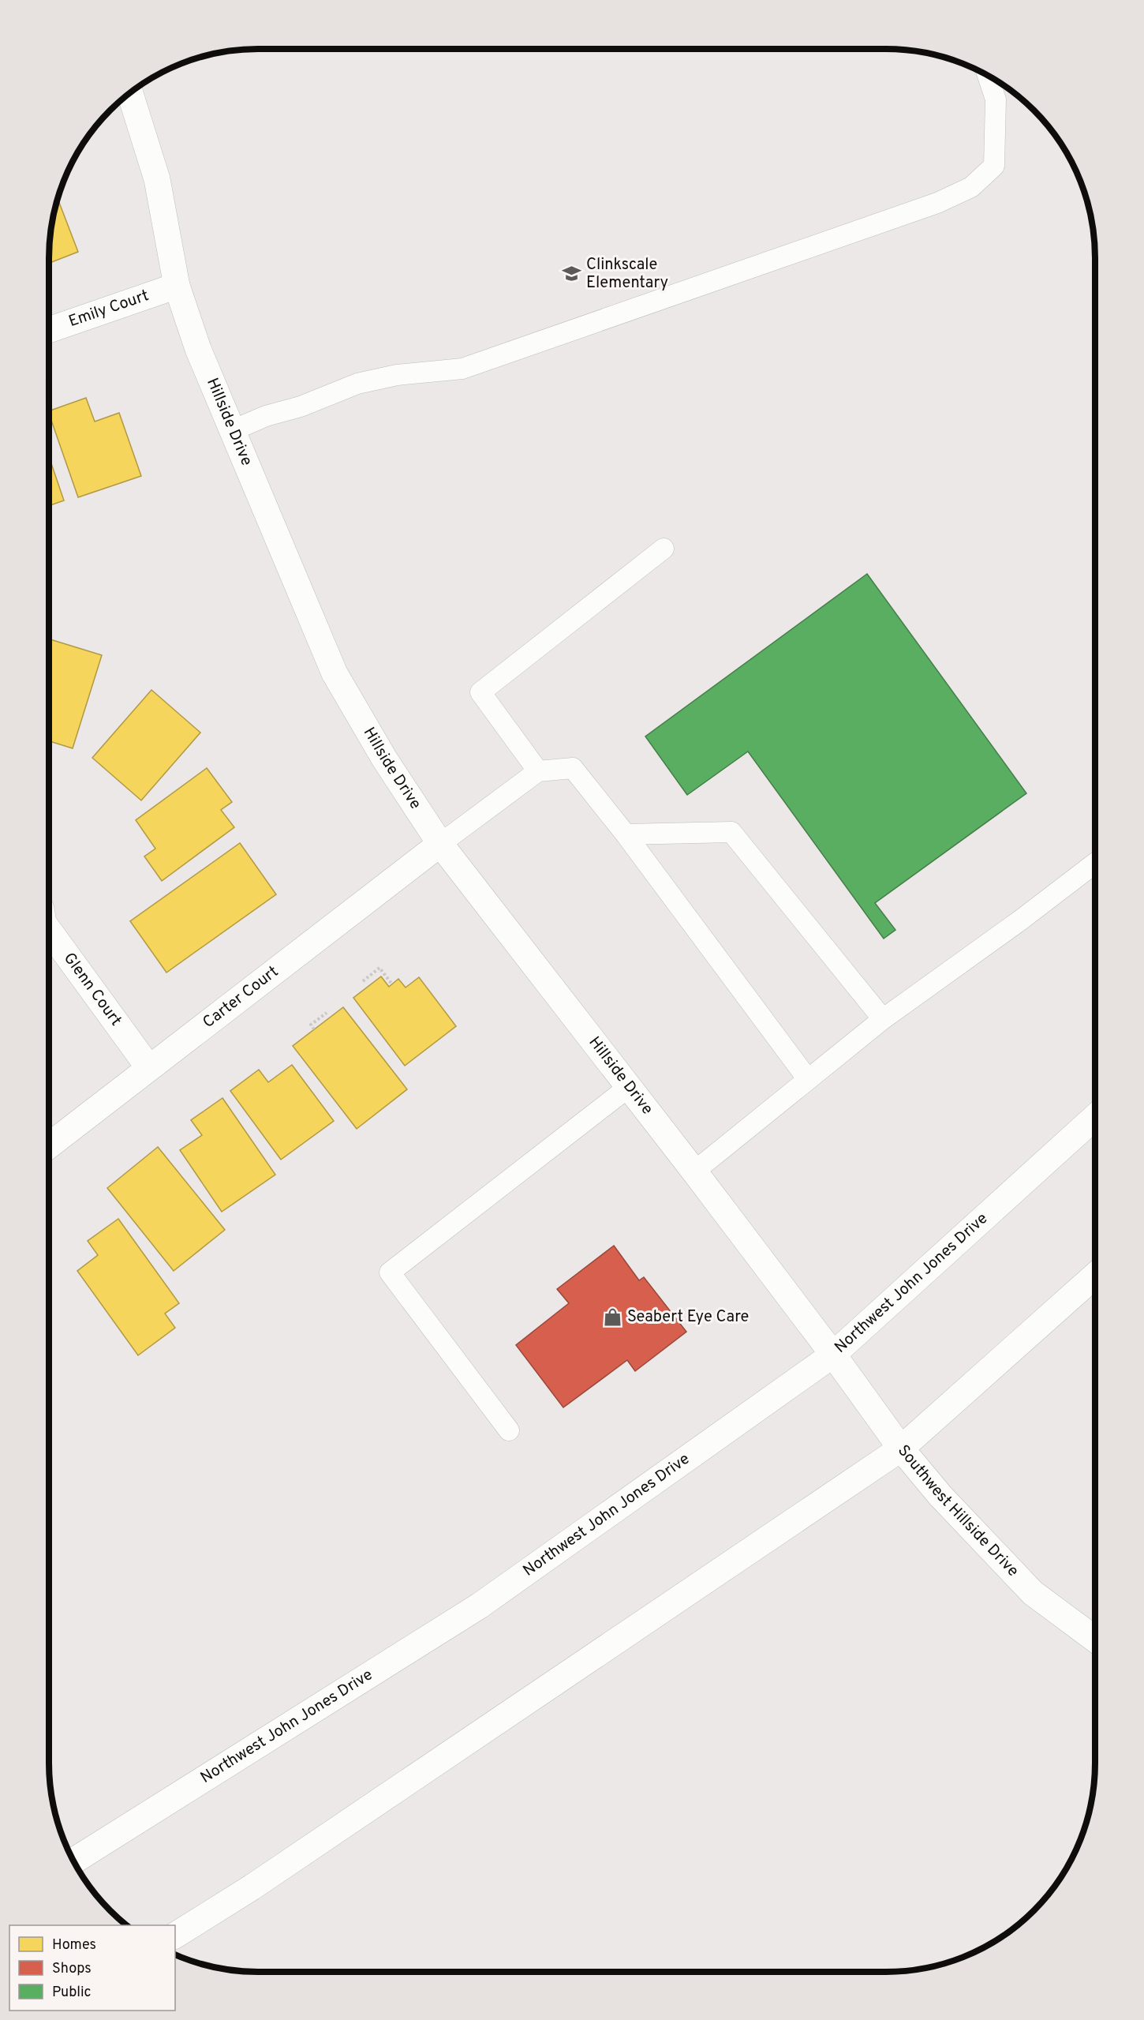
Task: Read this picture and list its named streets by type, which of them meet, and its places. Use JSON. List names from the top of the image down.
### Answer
{
  "streets": {
    "street": [
      "Emily Court",
      "Hillside Drive",
      "Glenn Court",
      "Carter Court",
      "Northwest John Jones Drive",
      "Southwest Hillside Drive"
    ]
  },
  "crossings": [
    ["Emily Court", "Hillside Drive"],
    ["Hillside Drive", "Carter Court"],
    ["Hillside Drive", "Northwest John Jones Drive"],
    ["Hillside Drive", "Southwest Hillside Drive"],
    ["Glenn Court", "Carter Court"],
    ["Northwest John Jones Drive", "Southwest Hillside Drive"]
  ],
  "places": {
    "school or university": ["Clinkscale Elementary"],
    "shop": ["Seabert Eye Care"]
  },
  "legend": ["Homes", "Shops", "Public"]
}
